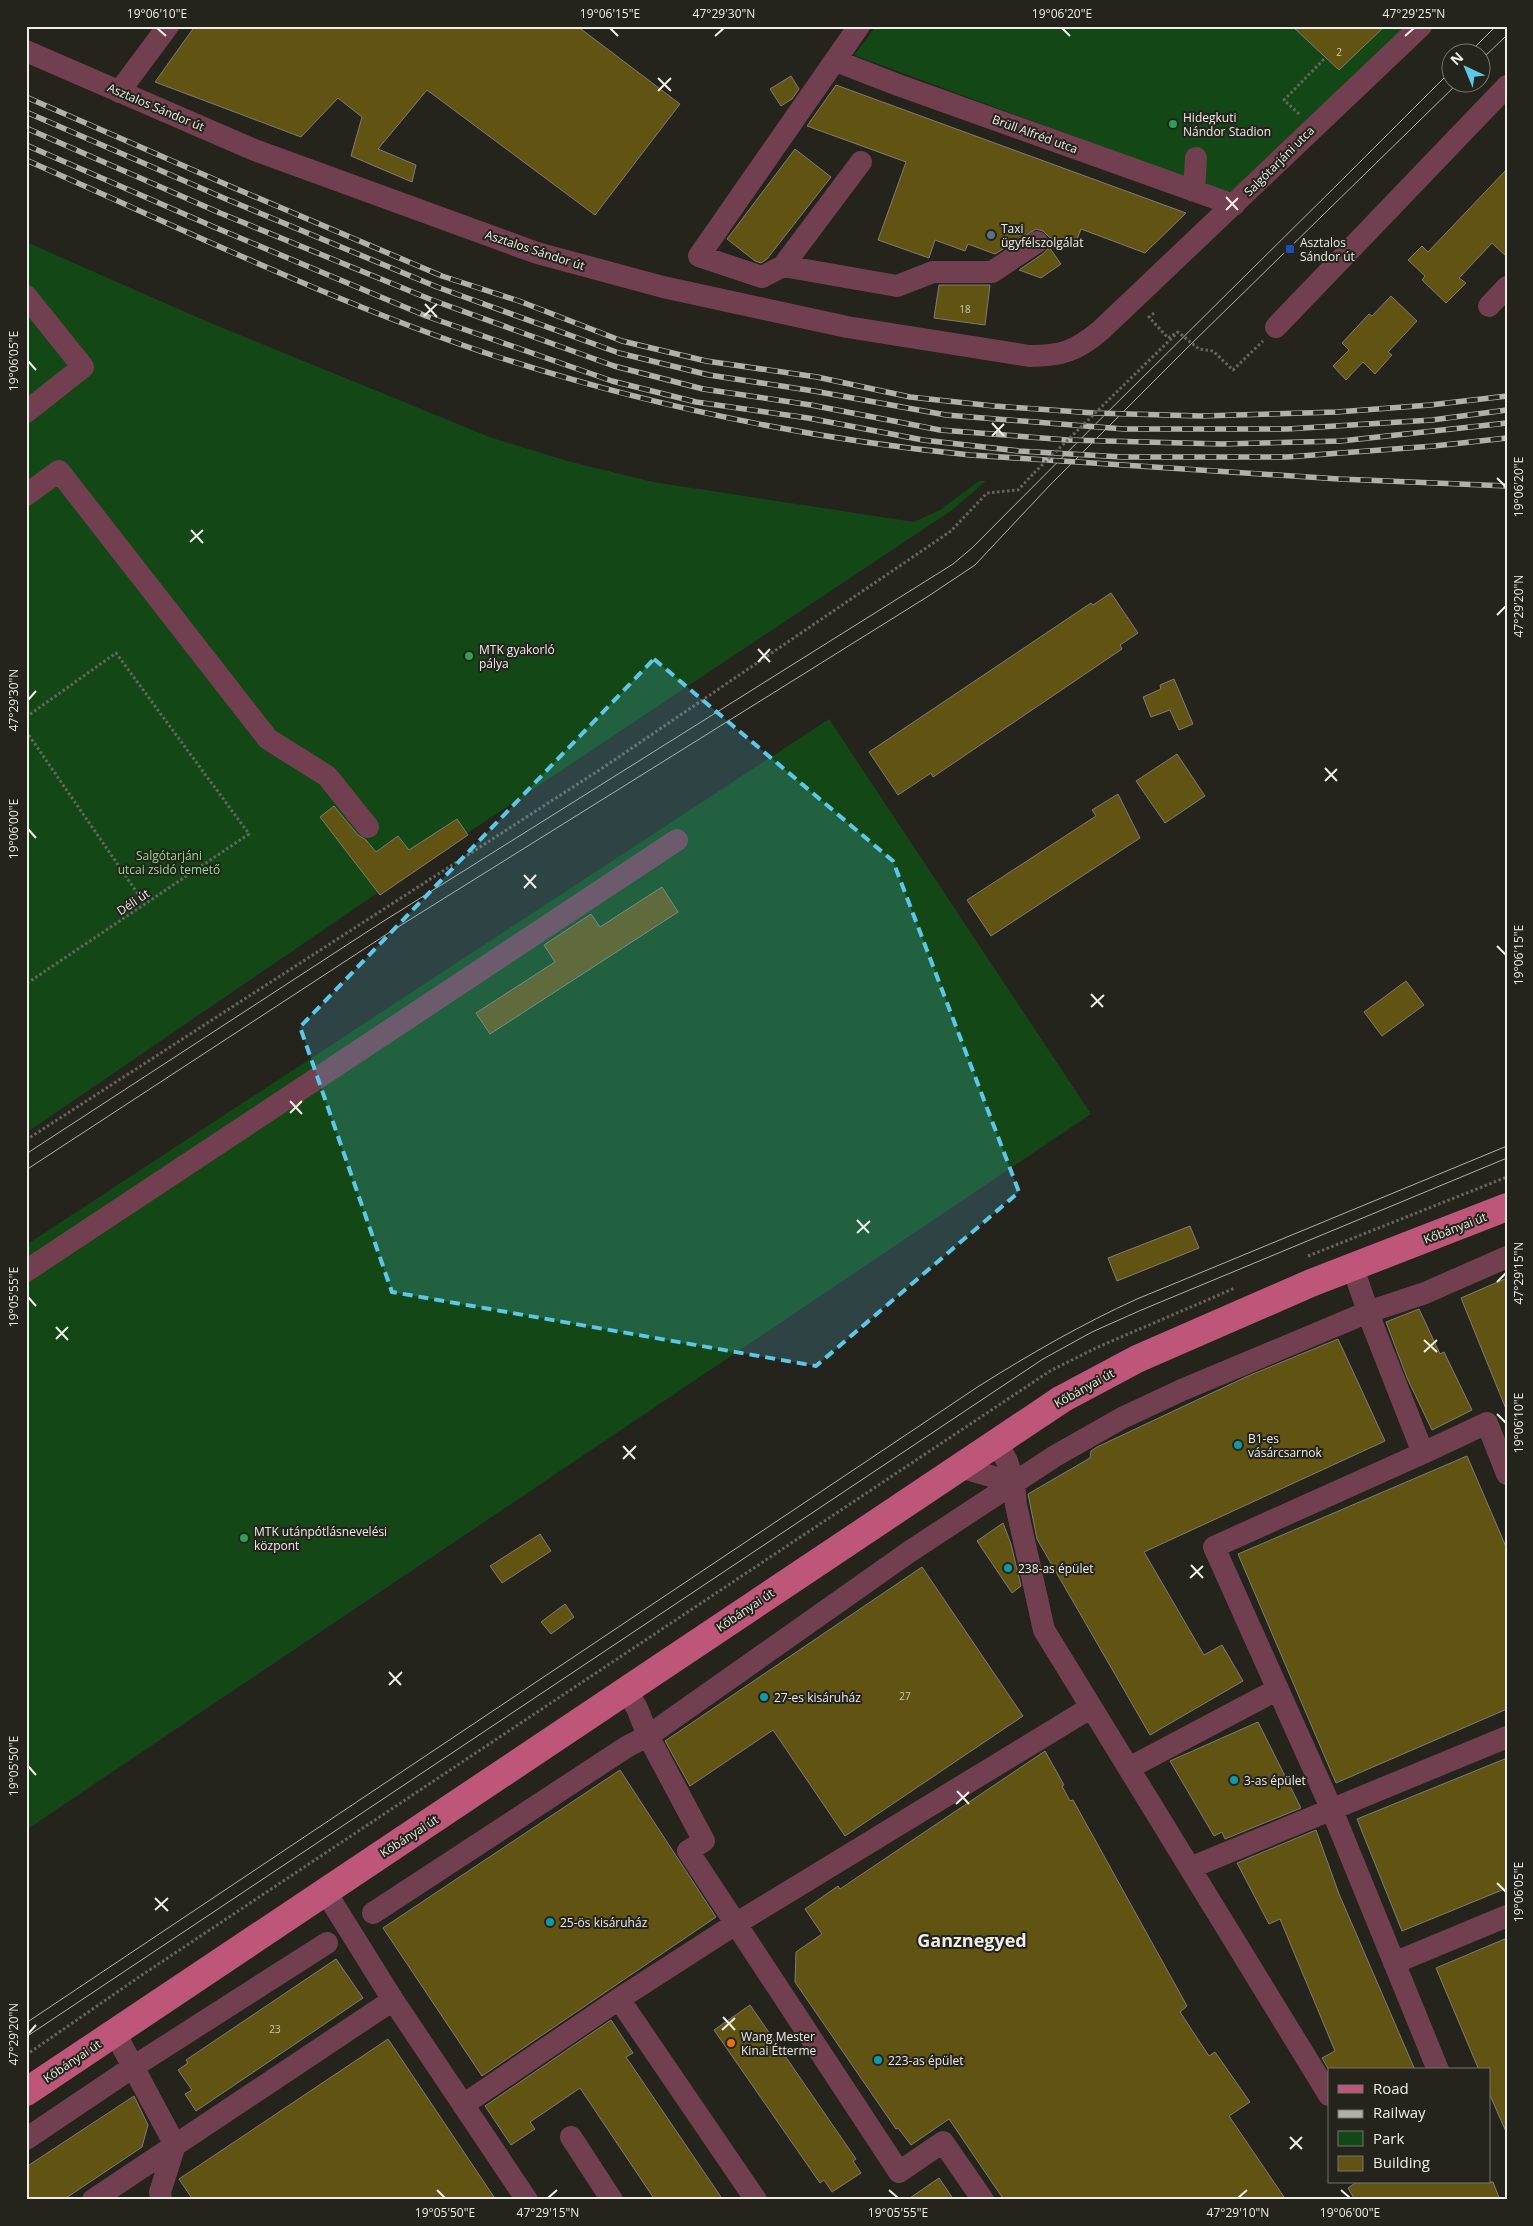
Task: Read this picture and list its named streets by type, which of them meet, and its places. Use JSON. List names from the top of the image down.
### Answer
{
  "streets": {
    "main road": ["Kőbányai út"],
    "street": ["Asztalos Sándor út", "Brüll Alfréd utca", "Salgótarjáni utca"],
    "path": ["Déli út"]
  },
  "crossings": [
    ["Asztalos Sándor út", "Salgótarjáni utca"],
    ["Brüll Alfréd utca", "Salgótarjáni utca"]
  ],
  "districts": ["Ganznegyed"],
  "parks": ["Salgótarjáni utcai zsidó temető"],
  "places": {
    "other": [
      "Hidegkuti Nándor Stadion",
      "Taxi ügyfélszolgálat",
      "MTK gyakorló pálya",
      "B1-es vásárcsarnok",
      "MTK utánpótlásnevelési központ",
      "238-as épület",
      "27-es kisáruház",
      "3-as épület",
      "25-ös kisáruház",
      "Wang Mester Kinai Étterme",
      "223-as épület"
    ],
    "transit": ["Asztalos Sándor út"]
  },
  "house_numbers": [
    "2",
    "18",
    "27",
    "23"
  ],
  "legend": [
    "Road",
    "Railway",
    "Park",
    "Building"
  ],
  "north": "top left",
  "coordinates": [
    "19°06'10\"E",
    "19°06'15\"E",
    "47°29'30\"N",
    "19°06'20\"E",
    "47°29'25\"N",
    "19°06'05\"E",
    "47°29'20\"N",
    "19°06'00\"E",
    "47°29'15\"N",
    "19°05'55\"E",
    "19°05'50\"E",
    "47°29'10\"N"
  ]
}
